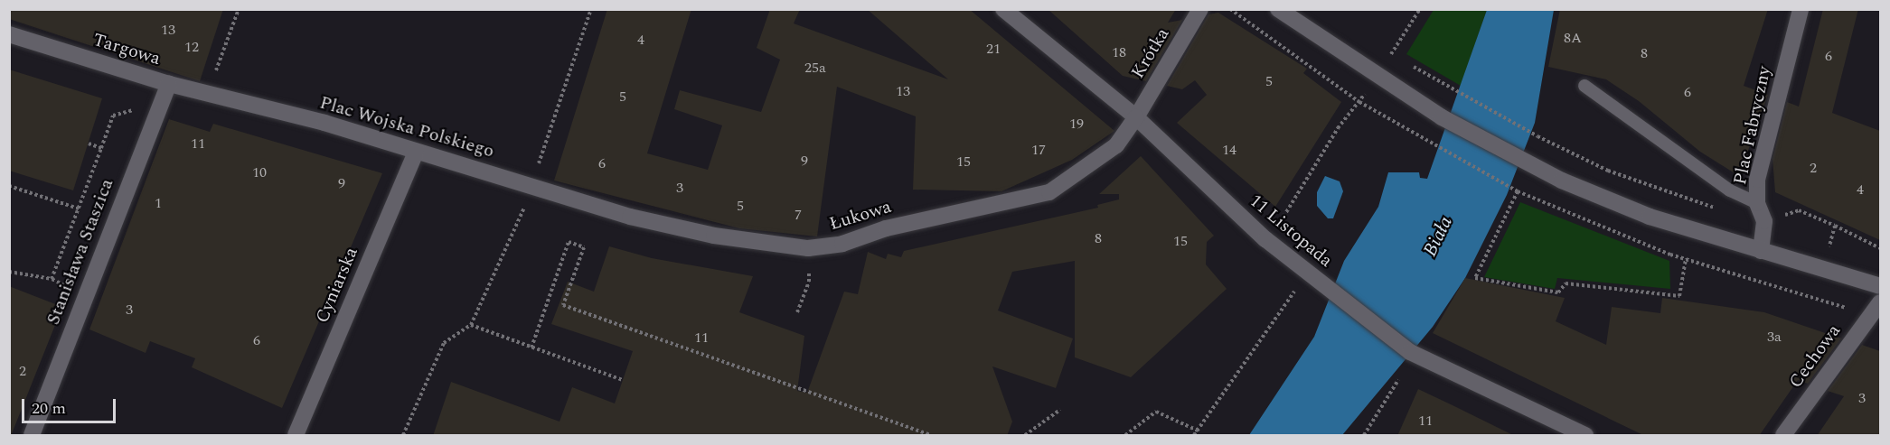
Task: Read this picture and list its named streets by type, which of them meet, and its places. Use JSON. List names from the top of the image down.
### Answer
{
  "streets": {
    "street": [
      "Targowa",
      "Krótka",
      "Plac Fabryczny",
      "Plac Wojska Polskiego",
      "Łukowa",
      "11 Listopada",
      "Stanisława Staszica",
      "Cyniarska",
      "Cechowa"
    ]
  },
  "crossings": [
    ["Targowa", "Plac Wojska Polskiego"],
    ["Targowa", "Stanisława Staszica"],
    ["Krótka", "Łukowa"],
    ["Krótka", "11 Listopada"],
    ["Plac Wojska Polskiego", "Łukowa"],
    ["Plac Wojska Polskiego", "Cyniarska"],
    ["Łukowa", "11 Listopada"]
  ],
  "water": ["Biała"],
  "house_numbers": [
    "13",
    "8A",
    "4",
    "12",
    "21",
    "18",
    "8",
    "6",
    "25a",
    "5",
    "13",
    "6",
    "5",
    "19",
    "11",
    "17",
    "14",
    "9",
    "15",
    "6",
    "2",
    "10",
    "9",
    "3",
    "4",
    "1",
    "5",
    "7",
    "8",
    "15",
    "3",
    "3a",
    "11",
    "6",
    "2",
    "3",
    "11"
  ],
  "scale_bar": "20 m"
}
